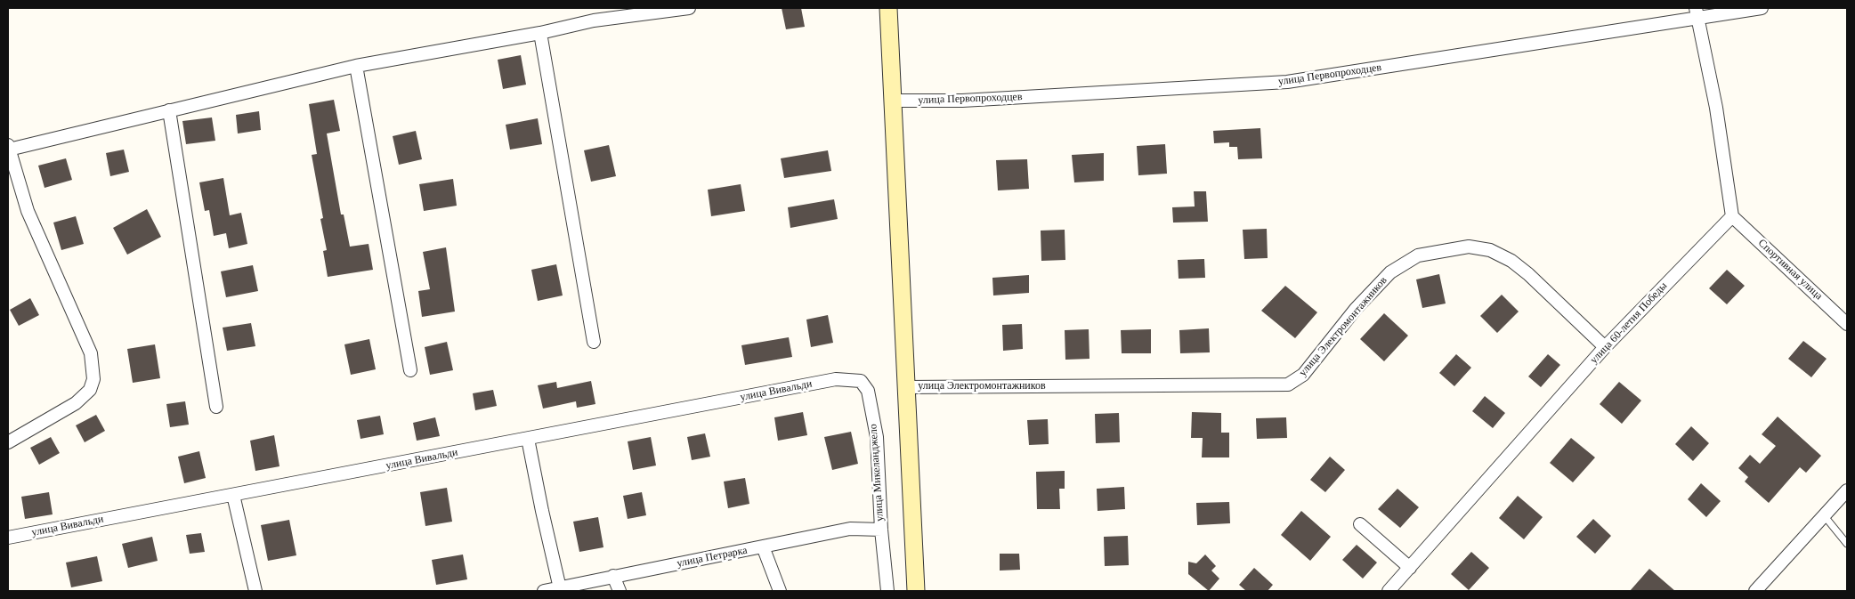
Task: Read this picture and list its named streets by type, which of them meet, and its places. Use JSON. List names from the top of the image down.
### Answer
{
  "streets": {
    "street": [
      "улица Первопроходцев",
      "Спортивная улица",
      "улица 60-летия Победы",
      "улица Электромонтажников",
      "улица Вивальди",
      "улица Микеланджело",
      "улица Петрарка"
    ]
  },
  "crossings": [
    ["Спортивная улица", "улица 60-летия Победы"],
    ["улица 60-летия Победы", "улица Электромонтажников"],
    ["улица Вивальди", "улица Микеланджело"],
    ["улица Микеланджело", "улица Петрарка"]
  ]
}
